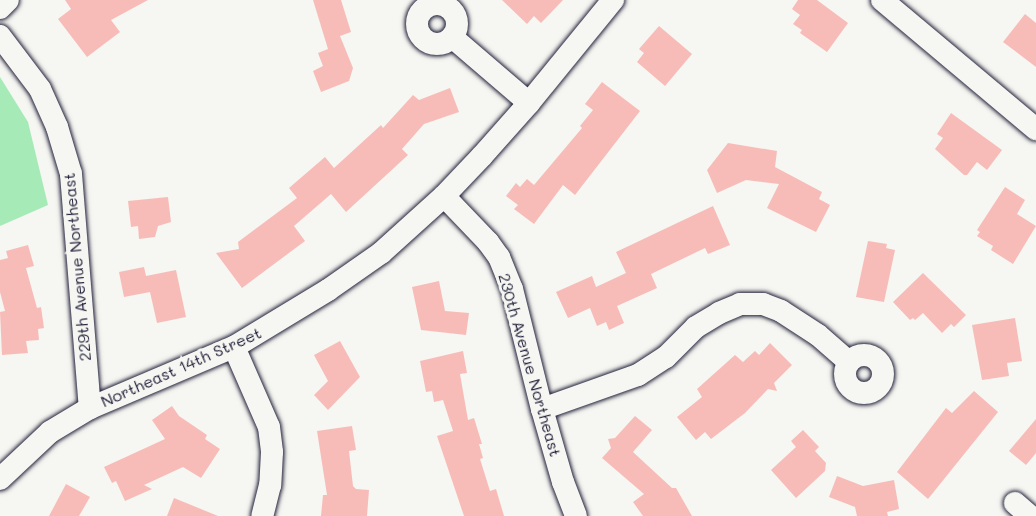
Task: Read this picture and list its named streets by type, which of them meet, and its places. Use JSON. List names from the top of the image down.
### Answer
{
  "streets": {
    "street": ["229th Avenue Northeast", "230th Avenue Northeast", "Northeast 14th Street"]
  },
  "crossings": [
    ["229th Avenue Northeast", "Northeast 14th Street"],
    ["230th Avenue Northeast", "Northeast 14th Street"]
  ]
}
